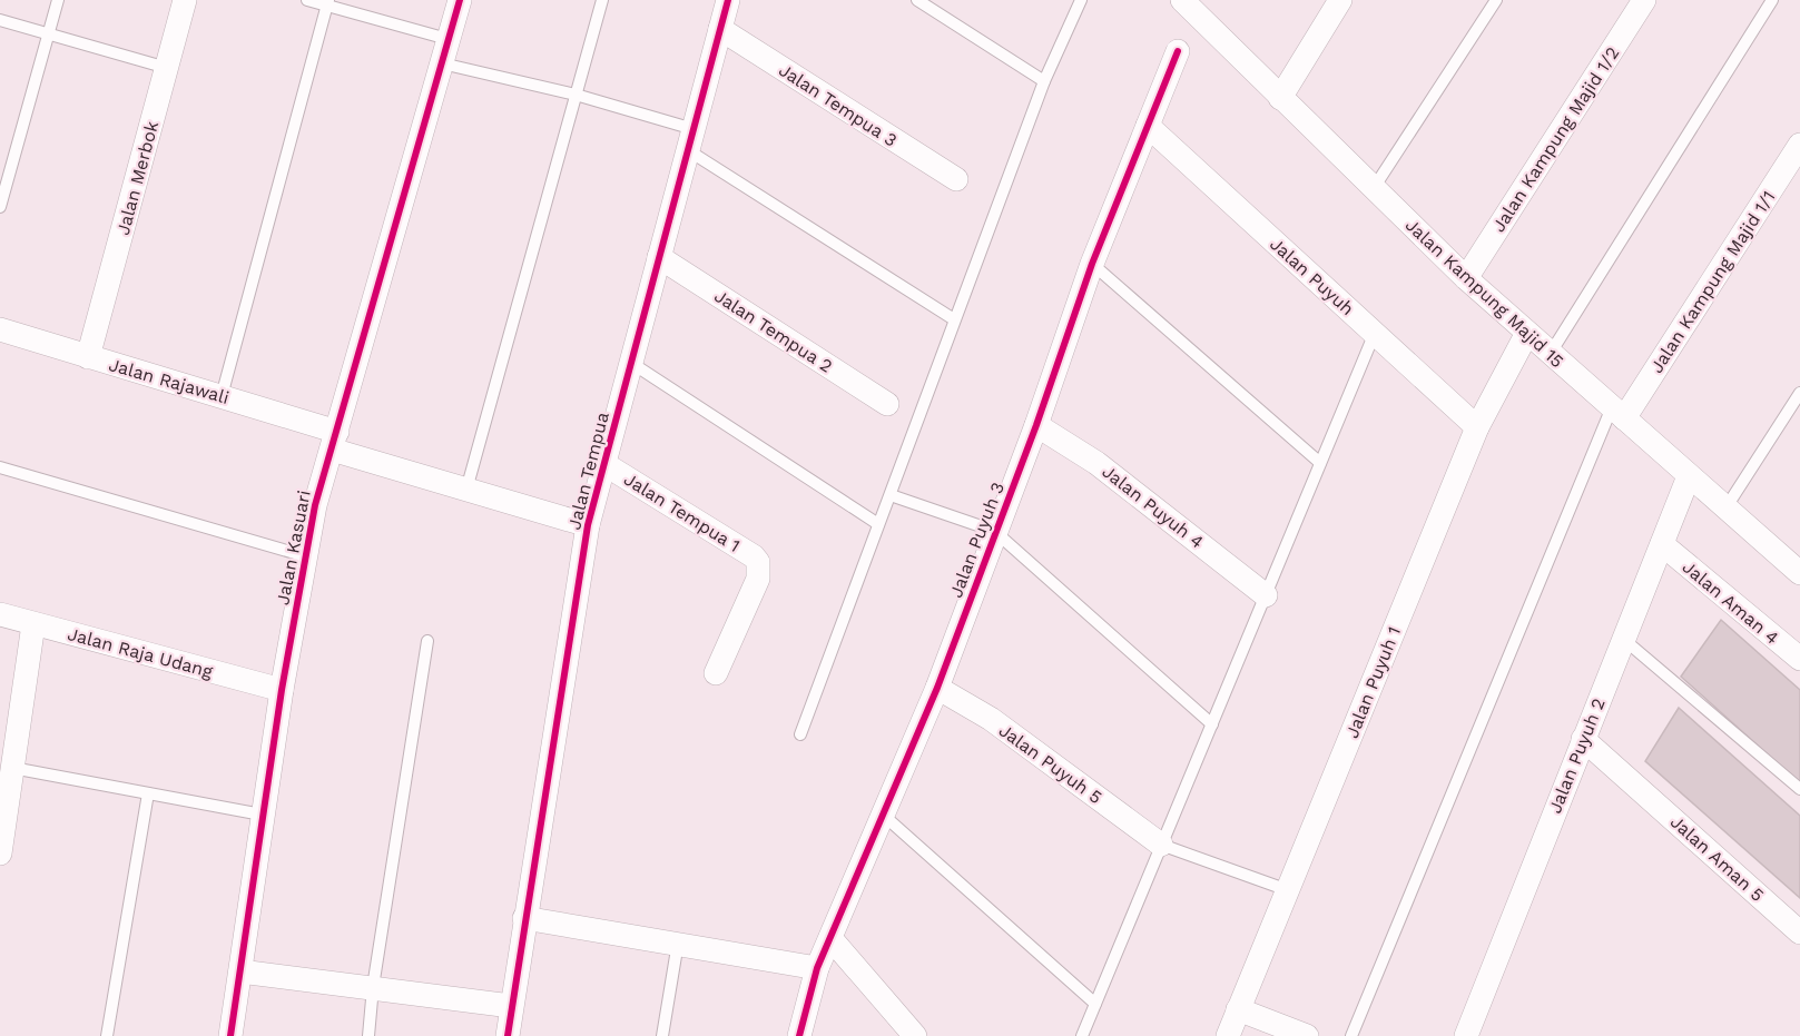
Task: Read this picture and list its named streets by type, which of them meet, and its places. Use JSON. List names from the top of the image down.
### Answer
{
  "streets": {
    "street": [
      "Jalan Tempua 3",
      "Jalan Kampung Majid 1/2",
      "Jalan Merbok",
      "Jalan Puyuh",
      "Jalan Kampung Majid 1/1",
      "Jalan Kampung Majid 15",
      "Jalan Tempua 2",
      "Jalan Rajawali",
      "Jalan Tempua",
      "Jalan Puyuh 4",
      "Jalan Tempua 1",
      "Jalan Puyuh 3",
      "Jalan Kasuari",
      "Jalan Aman 4",
      "Jalan Raja Udang",
      "Jalan Puyuh 1",
      "Jalan Puyuh 2",
      "Jalan Puyuh 5",
      "Jalan Aman 5"
    ]
  },
  "crossings": [
    ["Jalan Tempua 3", "Jalan Tempua"],
    ["Jalan Kampung Majid 1/2", "Jalan Kampung Majid 15"],
    ["Jalan Merbok", "Jalan Rajawali"],
    ["Jalan Puyuh", "Jalan Puyuh 3"],
    ["Jalan Puyuh", "Jalan Puyuh 1"],
    ["Jalan Kampung Majid 1/1", "Jalan Kampung Majid 15"],
    ["Jalan Kampung Majid 15", "Jalan Puyuh 1"],
    ["Jalan Kampung Majid 15", "Jalan Puyuh 2"],
    ["Jalan Tempua 2", "Jalan Tempua"],
    ["Jalan Rajawali", "Jalan Tempua"],
    ["Jalan Rajawali", "Jalan Kasuari"],
    ["Jalan Tempua", "Jalan Tempua 1"],
    ["Jalan Puyuh 4", "Jalan Puyuh 3"],
    ["Jalan Puyuh 3", "Jalan Puyuh 5"],
    ["Jalan Kasuari", "Jalan Raja Udang"],
    ["Jalan Aman 4", "Jalan Puyuh 2"],
    ["Jalan Puyuh 2", "Jalan Aman 5"]
  ]
}
